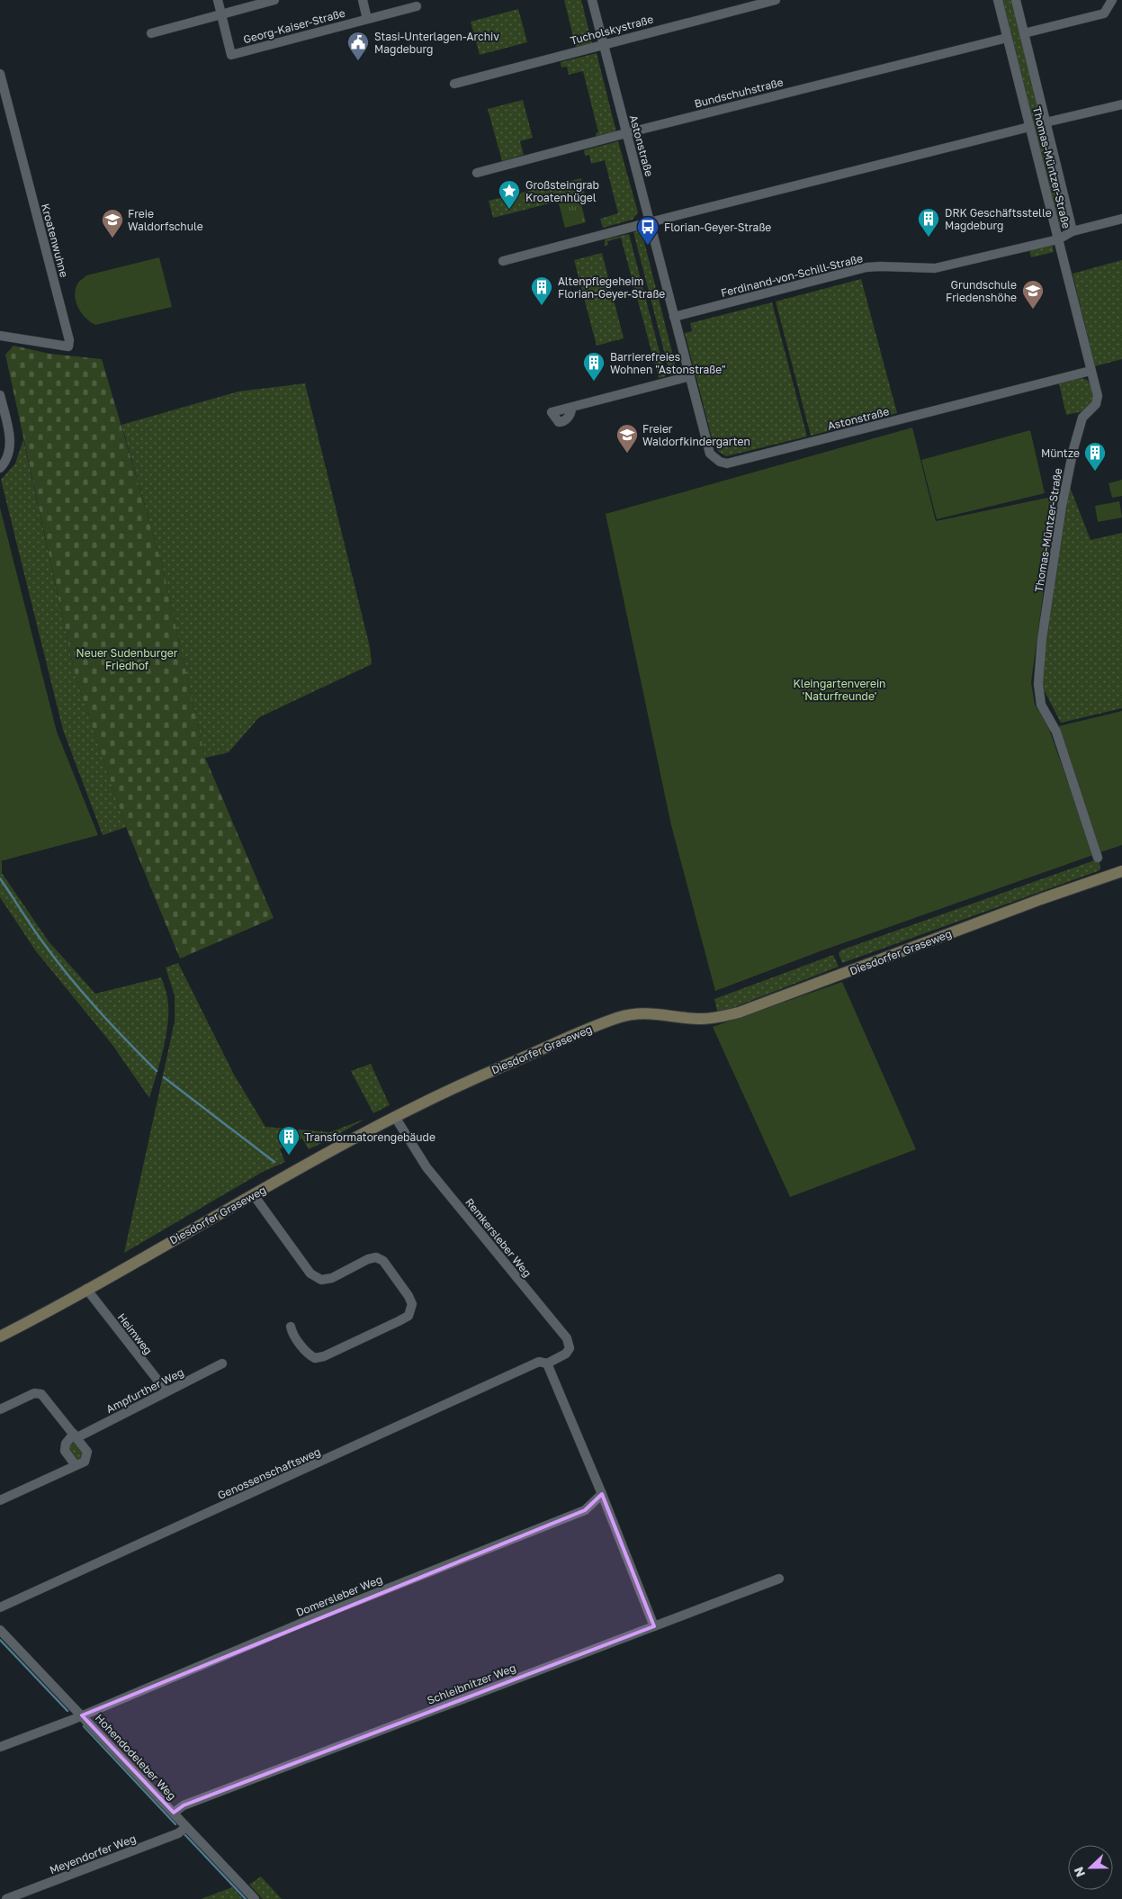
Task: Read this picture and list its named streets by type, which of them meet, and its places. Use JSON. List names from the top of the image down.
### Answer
{
  "streets": {
    "main road": ["Diesdorfer Graseweg"],
    "street": [
      "Georg-Kaiser-Straße",
      "Tucholskystraße",
      "Bundschuhstraße",
      "Astonstraße",
      "Thomas-Müntzer-Straße",
      "Kroatenwuhne",
      "Ferdinand-von-Schill-Straße",
      "Remkersleber Weg",
      "Heimweg",
      "Ampfurther Weg",
      "Genossenschaftsweg",
      "Domersleber Weg",
      "Schleibnitzer Weg",
      "Hohendodeleber Weg",
      "Meyendorfer Weg"
    ]
  },
  "crossings": [
    ["Tucholskystraße", "Astonstraße"],
    ["Bundschuhstraße", "Astonstraße"],
    ["Bundschuhstraße", "Thomas-Müntzer-Straße"],
    ["Astonstraße", "Thomas-Müntzer-Straße"],
    ["Astonstraße", "Ferdinand-von-Schill-Straße"],
    ["Thomas-Müntzer-Straße", "Ferdinand-von-Schill-Straße"],
    ["Diesdorfer Graseweg", "Remkersleber Weg"],
    ["Diesdorfer Graseweg", "Heimweg"],
    ["Remkersleber Weg", "Genossenschaftsweg"],
    ["Heimweg", "Ampfurther Weg"],
    ["Domersleber Weg", "Hohendodeleber Weg"],
    ["Schleibnitzer Weg", "Hohendodeleber Weg"],
    ["Hohendodeleber Weg", "Meyendorfer Weg"]
  ],
  "parks": ["Neuer Sudenburger Friedhof", "Kleingartenverein 'Naturfreunde'"],
  "places": {
    "public building": ["Stasi-Unterlagen-Archiv Magdeburg"],
    "place": ["Großsteingrab Kroatenhügel"],
    "building": [
      "DRK Geschäftsstelle Magdeburg",
      "Altenpflegeheim Florian-Geyer-Straße",
      "Barrierefreies Wohnen \"Astonstraße\"",
      "Müntze",
      "Transformatorengebäude"
    ],
    "school or university": ["Freie Waldorfschule", "Grundschule Friedenshöhe", "Freier Waldorfkindergarten"],
    "bus stop": ["Florian-Geyer-Straße"]
  },
  "north": "left"
}
